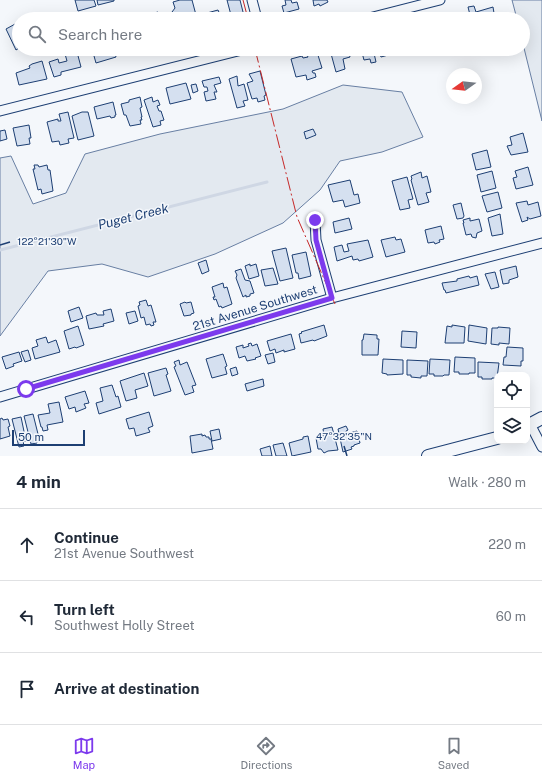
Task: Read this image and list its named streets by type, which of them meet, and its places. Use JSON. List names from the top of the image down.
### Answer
{
  "streets": {
    "street": ["21st Avenue Southwest"]
  },
  "water": ["Puget Creek"],
  "scale_bar": "50 m",
  "north": "left",
  "page": {
    "search": "Search here",
    "scale": "50 m",
    "heading": ["4 min", "Walk · 280 m"],
    "list": [
      ["Continue", "21st Avenue Southwest", "220 m"],
      ["Turn left", "Southwest Holly Street", "60 m"],
      "Arrive at destination"
    ],
    "nav": ["Map", "Directions", "Saved"]
  },
  "coordinates": ["122°21'30\"W", "47°32'35\"N"]
}
